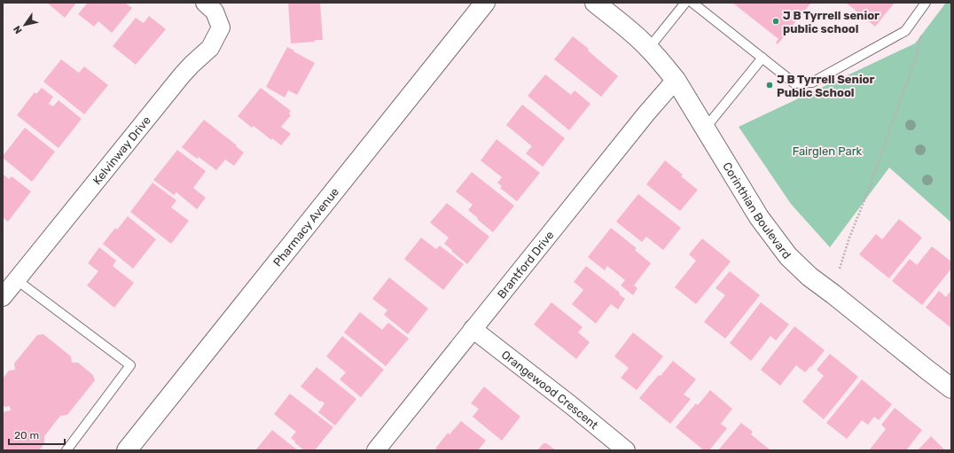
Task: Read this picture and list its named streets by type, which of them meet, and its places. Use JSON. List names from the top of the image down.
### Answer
{
  "streets": {
    "street": [
      "Kelvinway Drive",
      "Corinthian Boulevard",
      "Pharmacy Avenue",
      "Brantford Drive",
      "Orangewood Crescent"
    ]
  },
  "crossings": [
    ["Corinthian Boulevard", "Brantford Drive"],
    ["Brantford Drive", "Orangewood Crescent"]
  ],
  "parks": ["Fairglen Park"],
  "places": ["J B Tyrrell senior public school", "J B Tyrrell Senior Public School"],
  "scale_bar": "20 m",
  "north": "bottom left"
}
